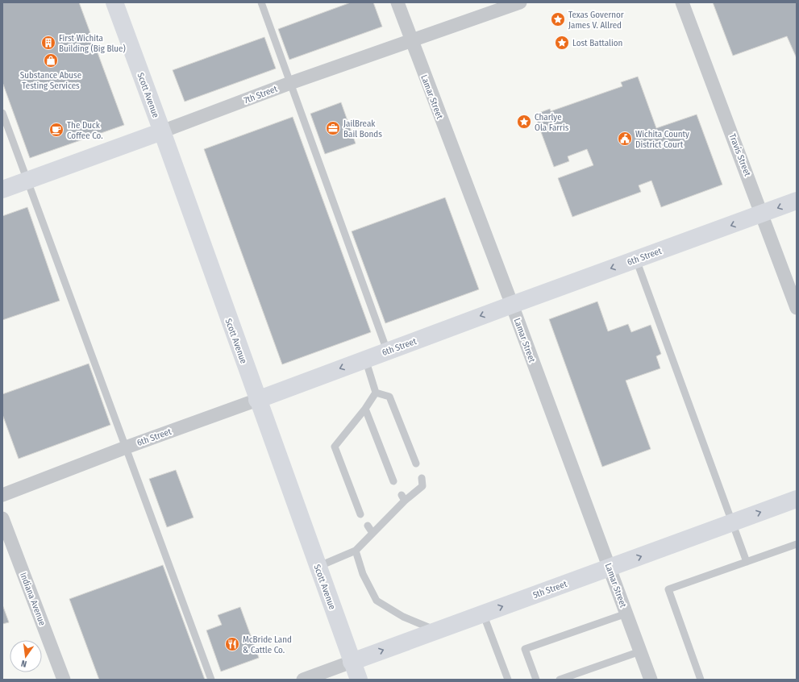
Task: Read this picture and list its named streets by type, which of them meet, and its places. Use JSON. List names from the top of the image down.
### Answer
{
  "streets": {
    "main road": [
      "7th Street",
      "Scott Avenue",
      "6th Street",
      "5th Street"
    ],
    "street": ["Lamar Street", "Travis Street", "Indiana Avenue"]
  },
  "crossings": [
    ["7th Street", "Scott Avenue"],
    ["7th Street", "Lamar Street"],
    ["Scott Avenue", "6th Street"],
    ["Scott Avenue", "5th Street"],
    ["Lamar Street", "6th Street"],
    ["Lamar Street", "5th Street"],
    ["Travis Street", "6th Street"]
  ],
  "one_way": ["6th Street", "5th Street"],
  "places": {
    "place": ["Texas Governor James V. Allred", "Lost Battalion", "Charlye Ola Farris"],
    "building": ["First Wichita Building (Big Blue)"],
    "shop": ["Substance Abuse Testing Services"],
    "office": ["JailBreak Bail Bonds"],
    "cafe": ["The Duck Coffee Co."],
    "public building": ["Wichita County District Court"],
    "restaurant": ["McBride Land & Cattle Co."]
  },
  "north": "bottom"
}
